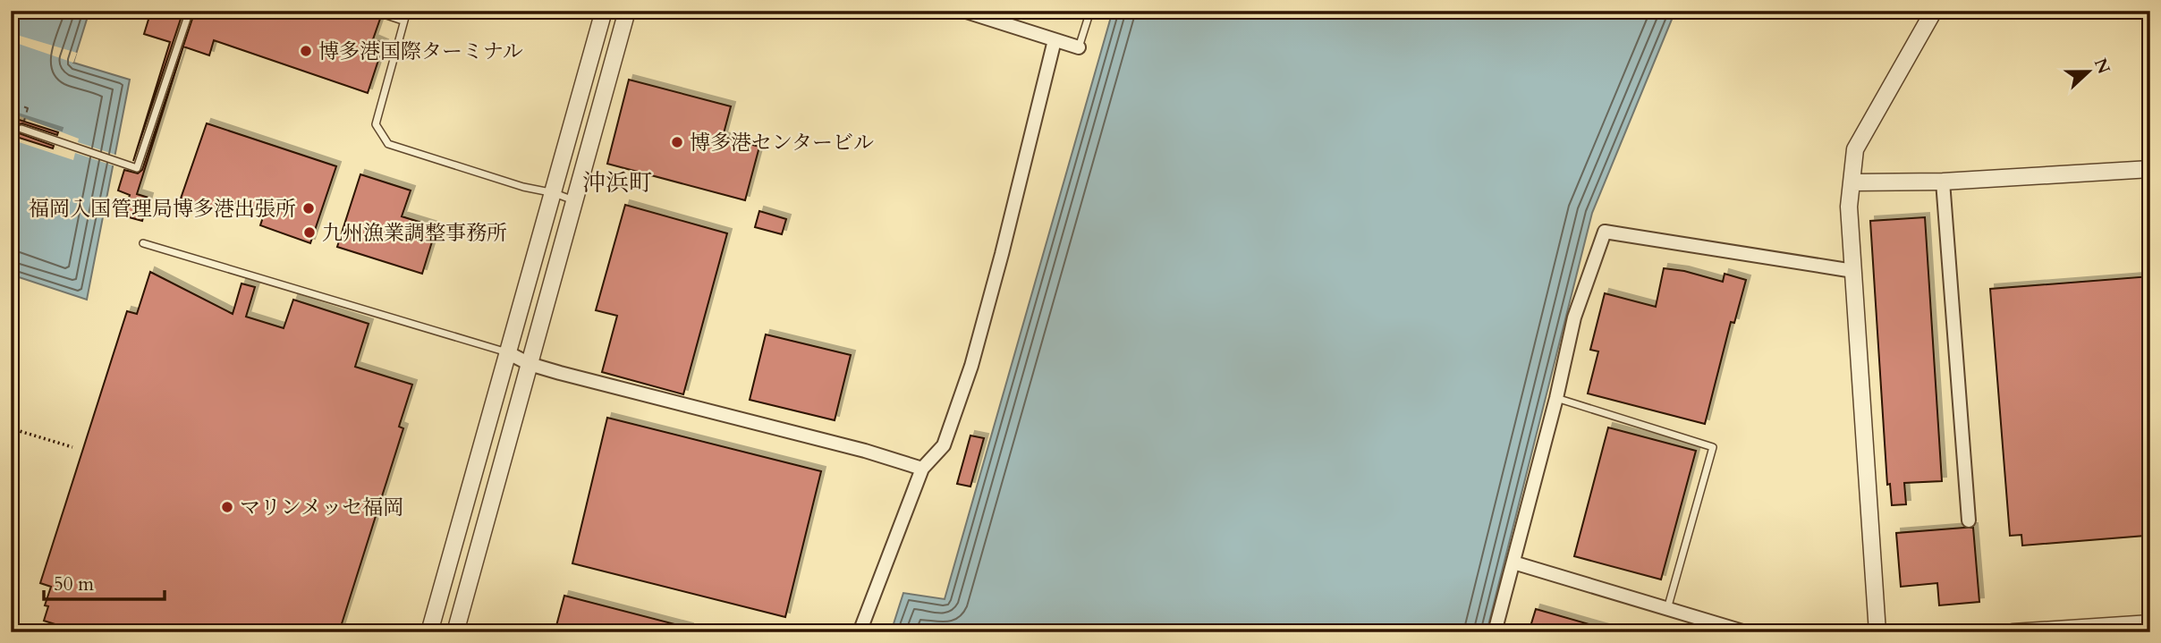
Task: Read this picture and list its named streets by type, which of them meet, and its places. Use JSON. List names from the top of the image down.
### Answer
{
  "districts": ["沖浜町"],
  "places": [
    "博多港国際ターミナル",
    "博多港センタービル",
    "福岡入国管理局博多港出張所",
    "九州漁業調整事務所",
    "マリンメッセ福岡"
  ],
  "scale_bar": "50 m",
  "north": "right"
}
